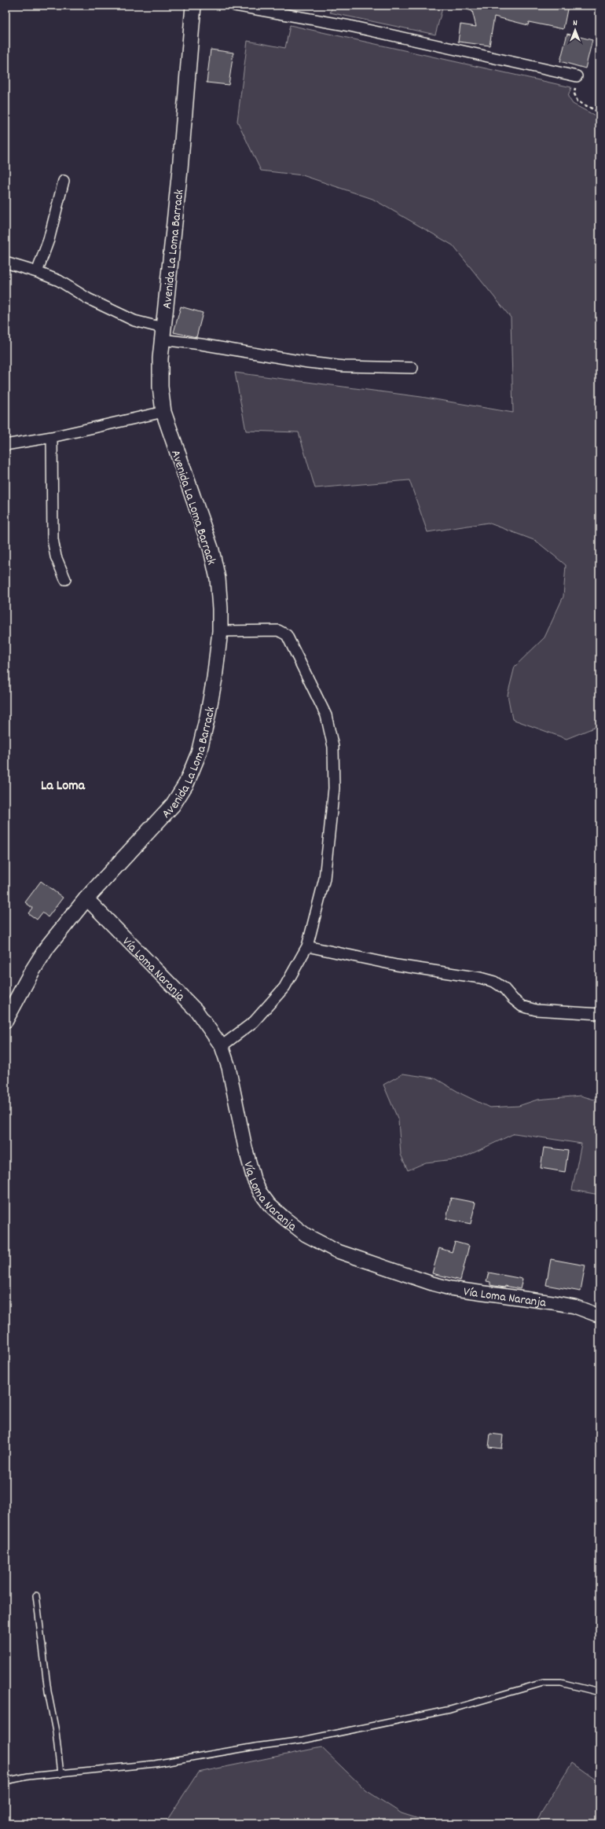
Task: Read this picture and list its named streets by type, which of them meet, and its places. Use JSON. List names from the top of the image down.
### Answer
{
  "streets": {
    "main road": ["Avenida La Loma Barrack"],
    "street": ["Vía Loma Naranja"]
  },
  "crossings": [
    ["Avenida La Loma Barrack", "Vía Loma Naranja"]
  ],
  "districts": ["La Loma"],
  "north": "top"
}
